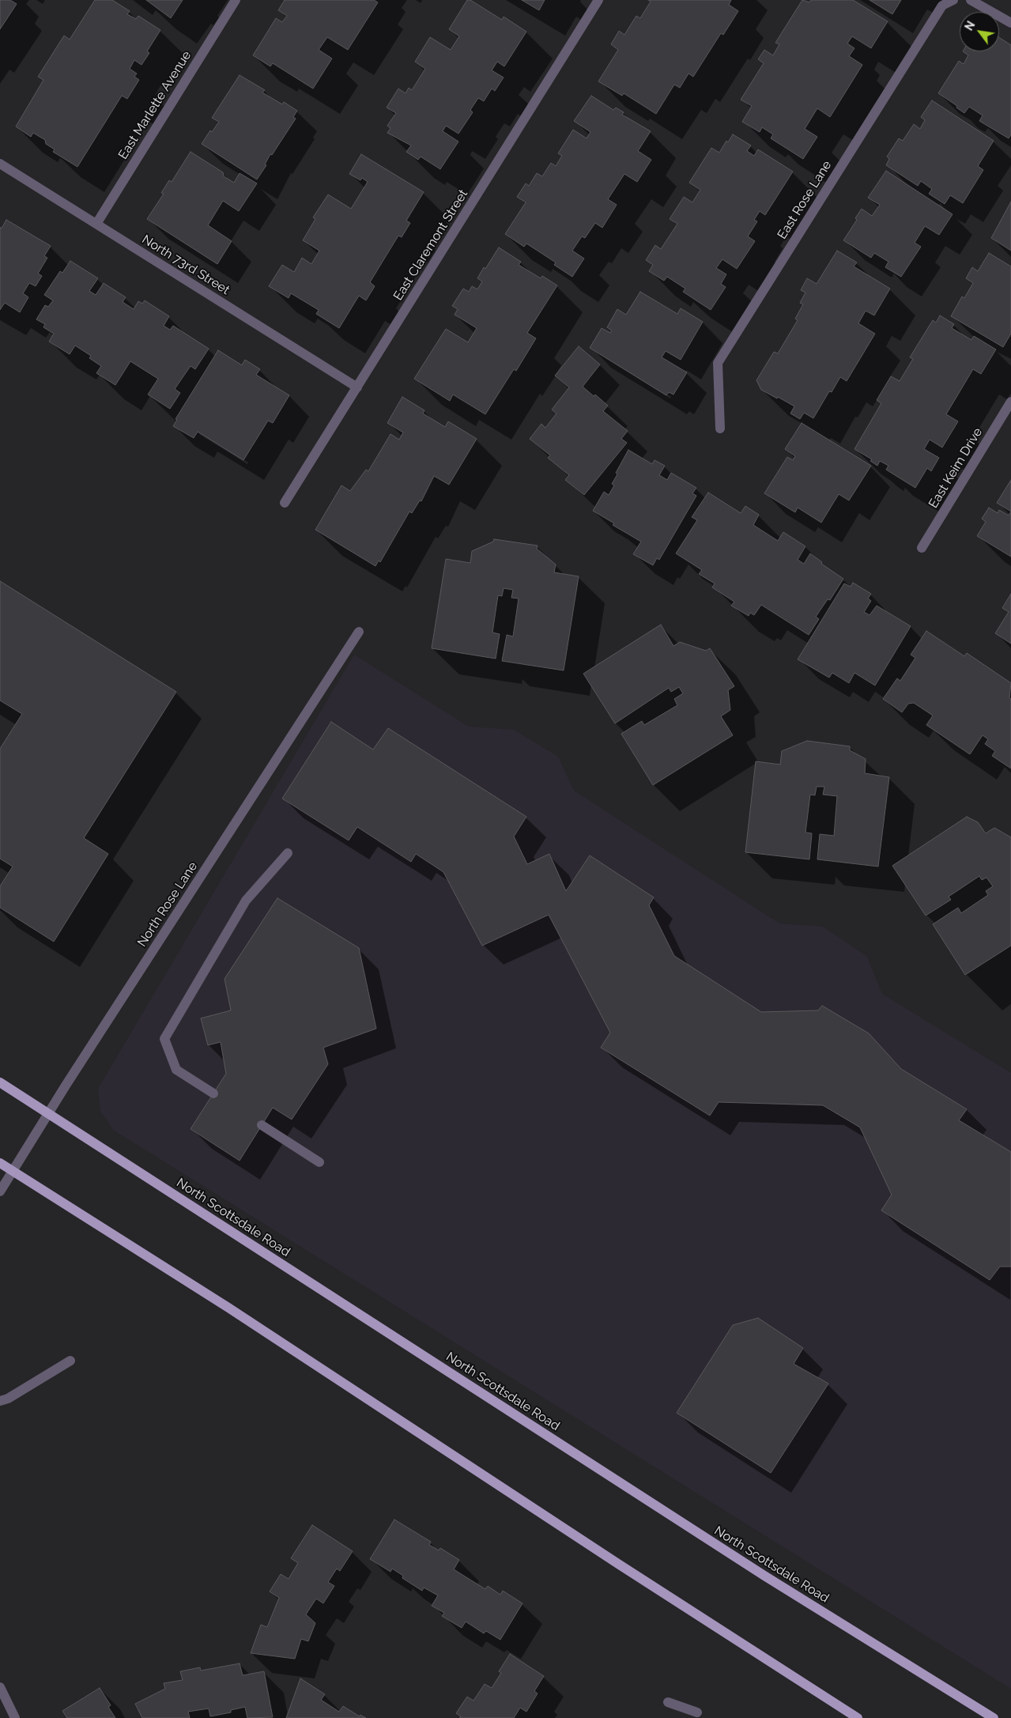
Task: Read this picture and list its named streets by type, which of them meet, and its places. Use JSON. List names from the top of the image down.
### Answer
{
  "streets": {
    "main road": ["North Scottsdale Road"],
    "street": [
      "East Marlette Avenue",
      "East Rose Lane",
      "East Claremont Street",
      "North 73rd Street",
      "East Keim Drive",
      "North Rose Lane"
    ]
  },
  "crossings": [
    ["East Marlette Avenue", "North 73rd Street"],
    ["East Claremont Street", "North 73rd Street"],
    ["North Rose Lane", "North Scottsdale Road"]
  ],
  "north": "top left"
}
